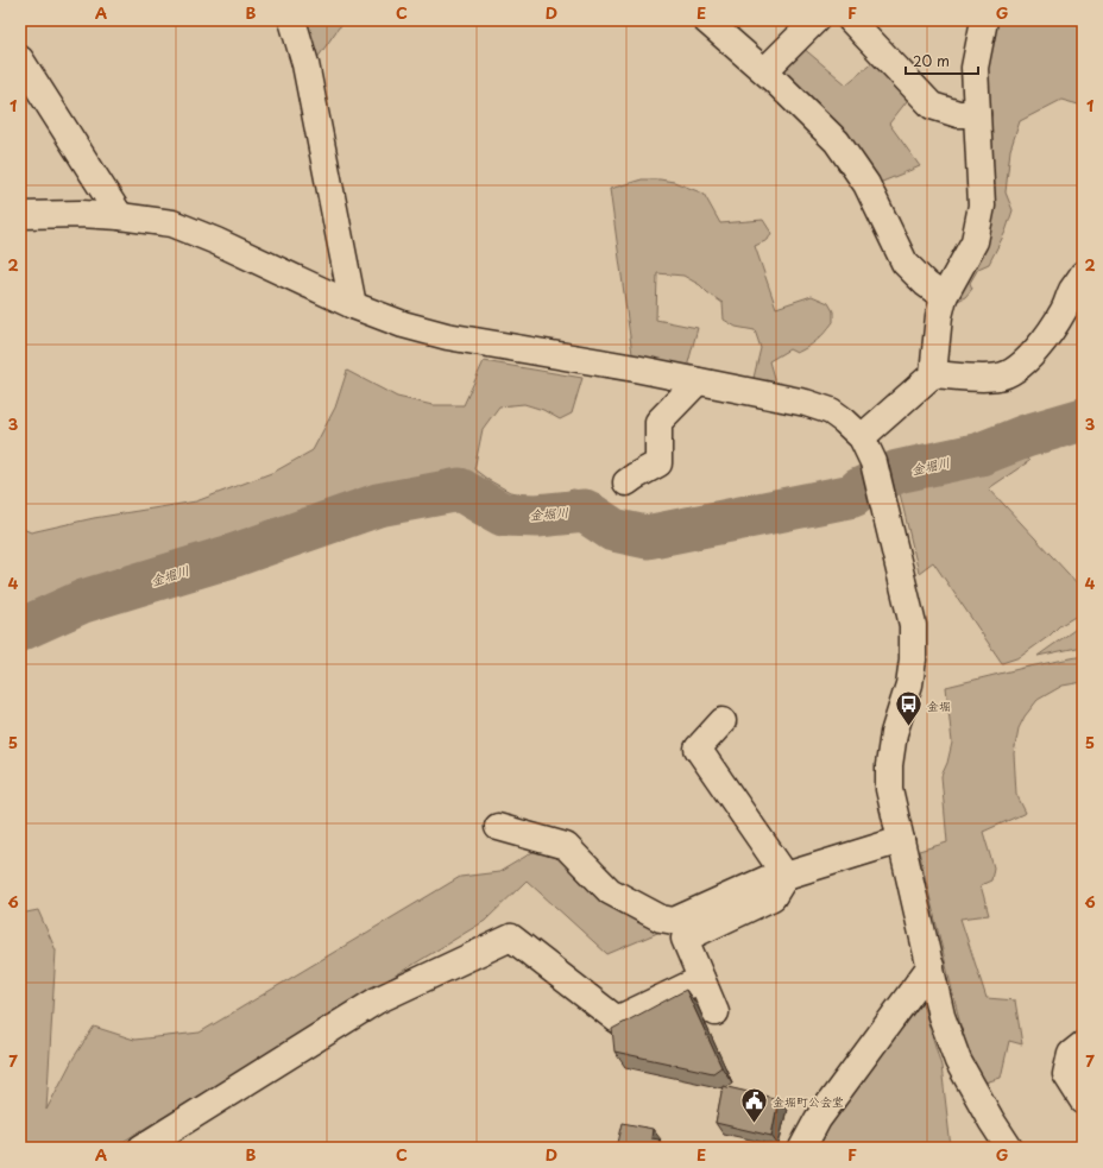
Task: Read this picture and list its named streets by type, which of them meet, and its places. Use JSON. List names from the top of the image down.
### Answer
{
  "water": ["金堀川"],
  "places": {
    "bus stop": ["金堀"],
    "public building": ["金堀町公会堂"]
  },
  "scale_bar": "20 m",
  "grid": {
    "columns": [
      "A",
      "B",
      "C",
      "D",
      "E",
      "F",
      "G"
    ],
    "rows": [
      "1",
      "2",
      "3",
      "4",
      "5",
      "6",
      "7"
    ]
  }
}
